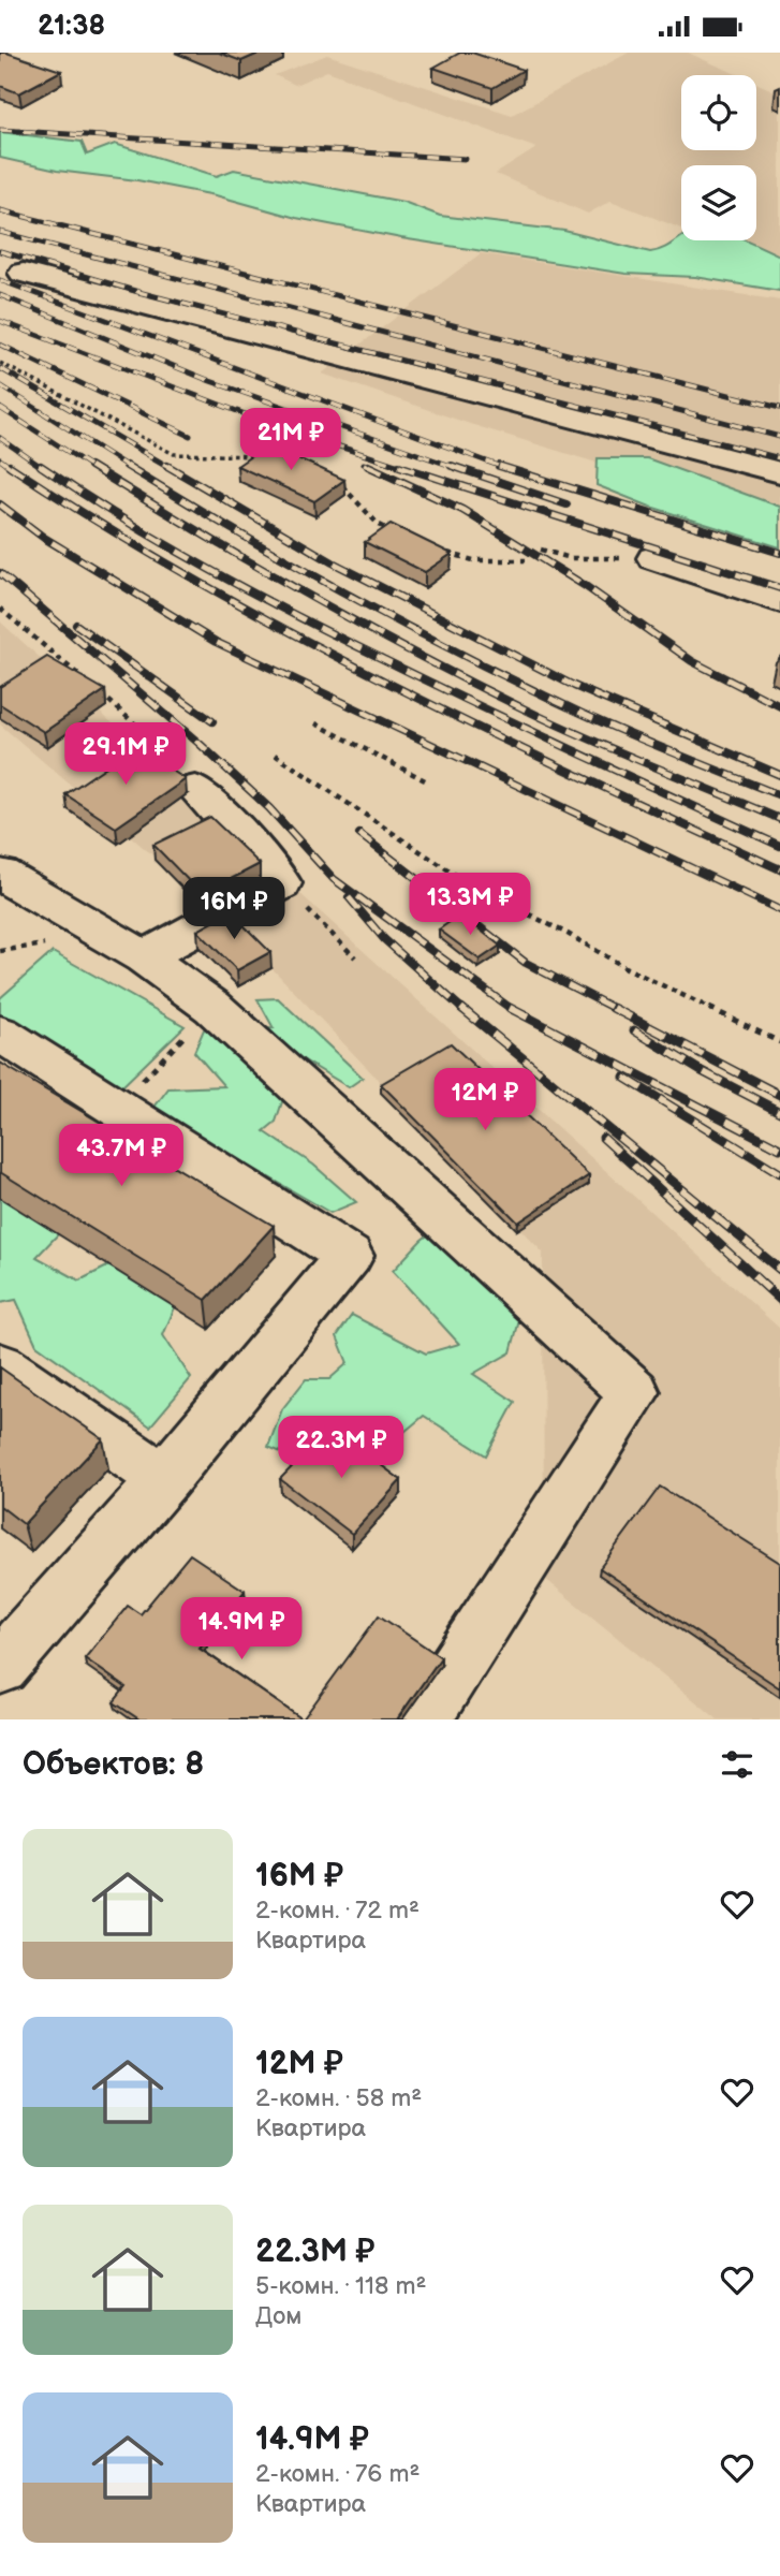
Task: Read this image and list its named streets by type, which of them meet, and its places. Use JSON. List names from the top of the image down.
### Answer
{
  "page": {
    "status": "21:38",
    "price": [
      "21M ₽",
      "29.1M ₽",
      "13.3M ₽",
      "16M ₽",
      "12M ₽",
      "43.7M ₽",
      "22.3M ₽",
      "14.9M ₽"
    ],
    "heading": "Объектов: 8",
    "list": [
      {
        "name": "16M ₽",
        "note": "2-комн. · 72 m² · Квартира"
      },
      {
        "name": "12M ₽",
        "note": "2-комн. · 58 m² · Квартира"
      },
      {
        "name": "22.3M ₽",
        "note": "5-комн. · 118 m² · Дом"
      },
      {
        "name": "14.9M ₽",
        "note": "2-комн. · 76 m² · Квартира"
      }
    ]
  }
}
